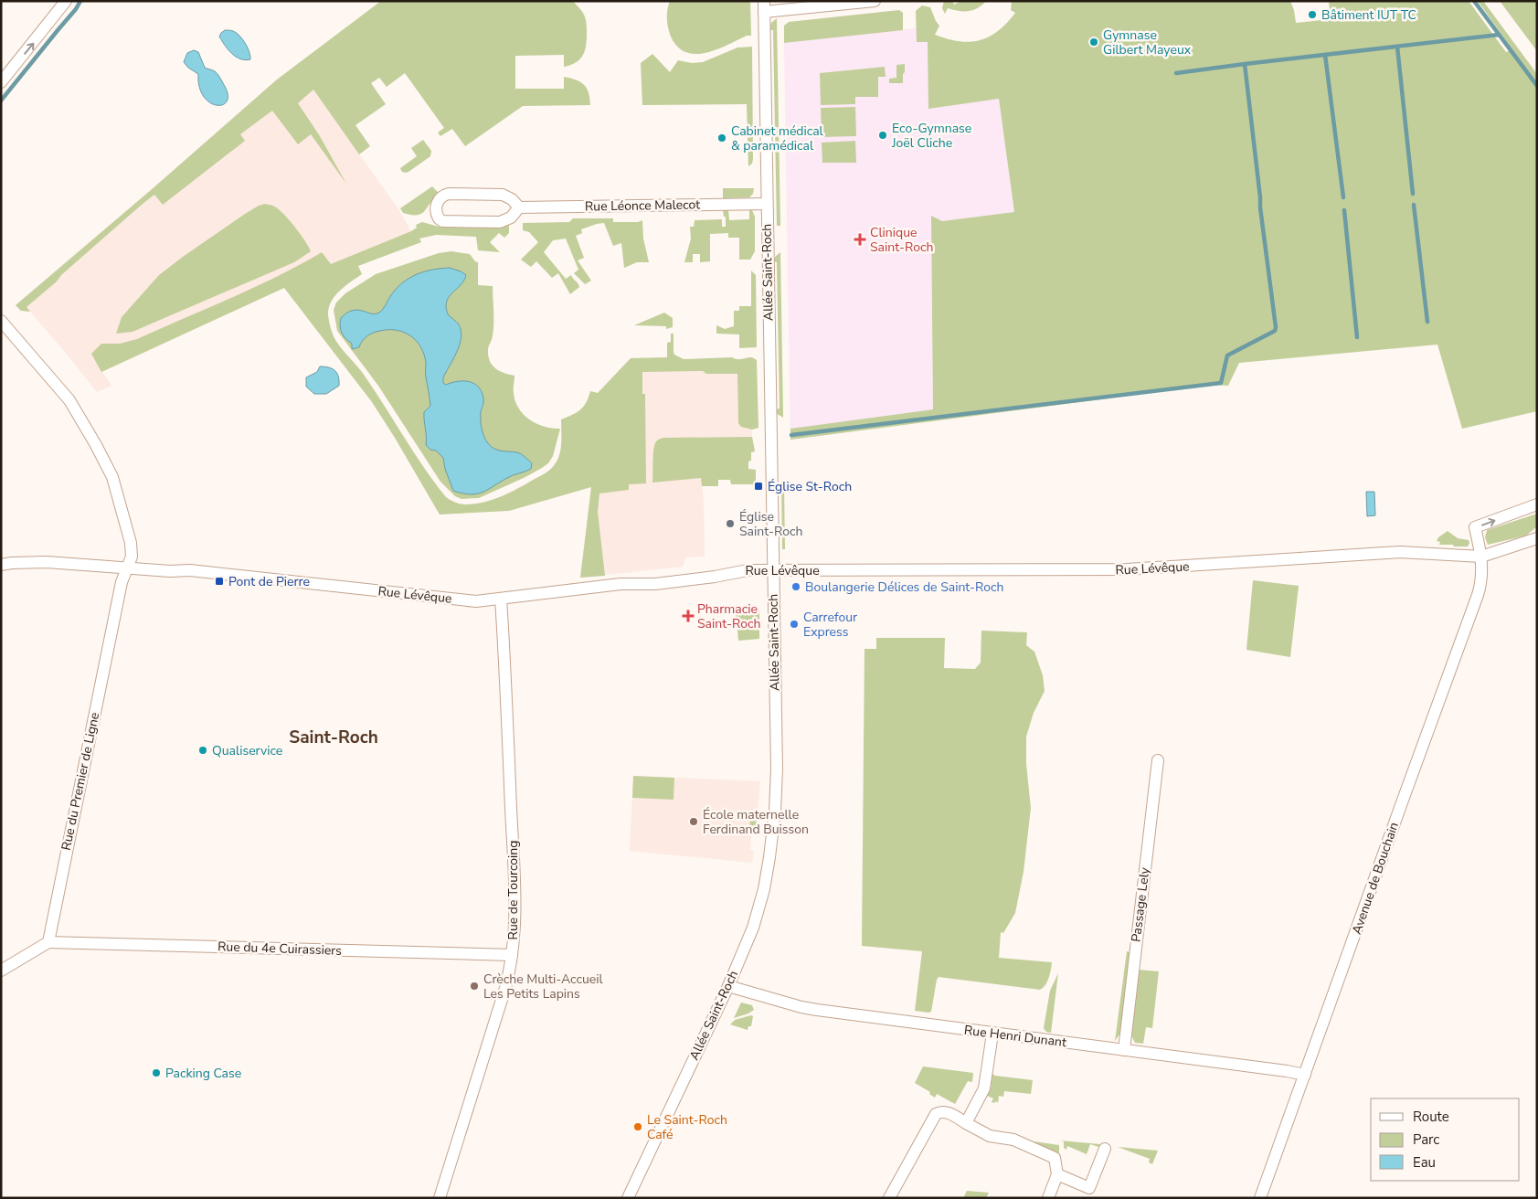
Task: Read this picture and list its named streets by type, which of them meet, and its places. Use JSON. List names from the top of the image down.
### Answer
{
  "streets": {
    "street": [
      "Rue Léonce Malecot",
      "Allée Saint-Roch",
      "Rue Lévêque",
      "Rue du Premier de Ligne",
      "Avenue de Bouchain",
      "Rue de Tourcoing",
      "Passage Lely",
      "Rue du 4e Cuirassiers",
      "Rue Henri Dunant"
    ]
  },
  "crossings": [
    ["Rue Léonce Malecot", "Allée Saint-Roch"],
    ["Allée Saint-Roch", "Rue Lévêque"],
    ["Allée Saint-Roch", "Rue Henri Dunant"],
    ["Rue Lévêque", "Rue du Premier de Ligne"],
    ["Rue Lévêque", "Avenue de Bouchain"],
    ["Rue Lévêque", "Rue de Tourcoing"],
    ["Rue du Premier de Ligne", "Rue du 4e Cuirassiers"],
    ["Avenue de Bouchain", "Rue Henri Dunant"],
    ["Rue de Tourcoing", "Rue du 4e Cuirassiers"],
    ["Passage Lely", "Rue Henri Dunant"]
  ],
  "districts": ["Saint-Roch"],
  "places": {
    "other": [
      "Bâtiment IUT TC",
      "Gymnase Gilbert Mayeux",
      "Eco-Gymnase Joël Cliche",
      "Cabinet médical & paramédical",
      "Église Saint-Roch",
      "Boulangerie Délices de Saint-Roch",
      "Carrefour Express",
      "Qualiservice",
      "École maternelle Ferdinand Buisson",
      "Crèche Multi-Accueil Les Petits Lapins",
      "Packing Case",
      "Le Saint-Roch Café"
    ],
    "health": ["Clinique Saint-Roch", "Pharmacie Saint-Roch"],
    "transit": ["Église St-Roch", "Pont de Pierre"]
  },
  "legend": ["Route", "Parc", "Eau"]
}
